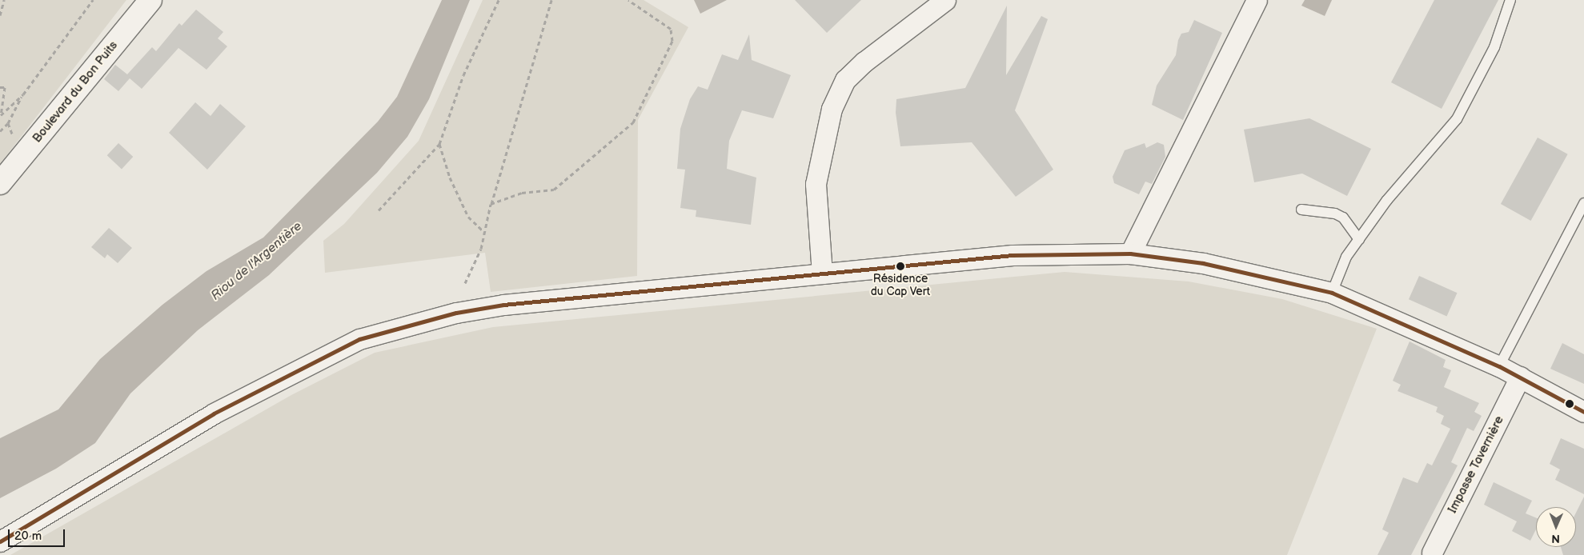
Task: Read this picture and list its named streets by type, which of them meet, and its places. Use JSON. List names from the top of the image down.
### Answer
{
  "streets": {
    "main road": ["Boulevard du Bon Puits"],
    "street": ["Impasse Tavernière"]
  },
  "water": ["Riou de l'Argentière"],
  "places": ["Résidence du Cap Vert"],
  "scale_bar": "20 m",
  "north": "bottom"
}
